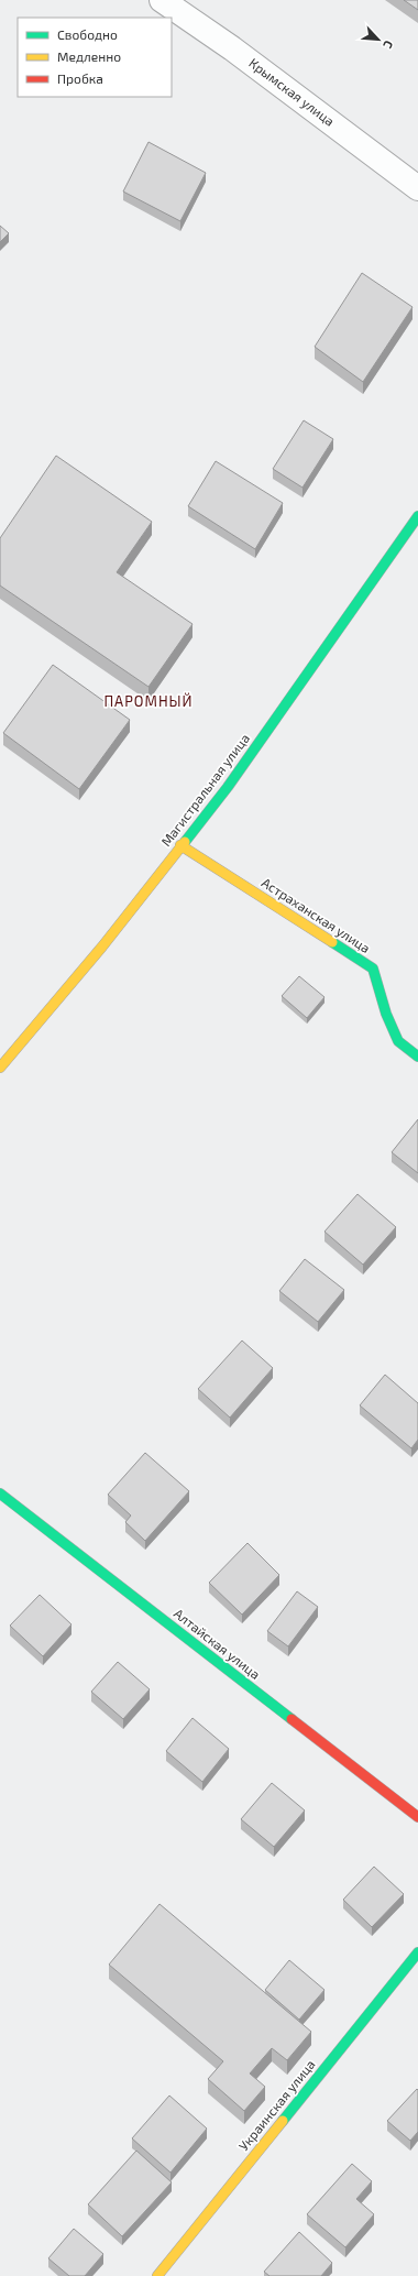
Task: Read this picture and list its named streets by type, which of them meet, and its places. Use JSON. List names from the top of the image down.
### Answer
{
  "streets": {
    "street": [
      "Крымская улица",
      "Магистральная улица",
      "Астраханская улица",
      "Алтайская улица",
      "Украинская улица"
    ]
  },
  "crossings": [
    ["Магистральная улица", "Астраханская улица"]
  ],
  "districts": ["ПАРОМНЫЙ"],
  "legend": ["Свободно", "Медленно", "Пробка"],
  "north": "bottom right"
}
